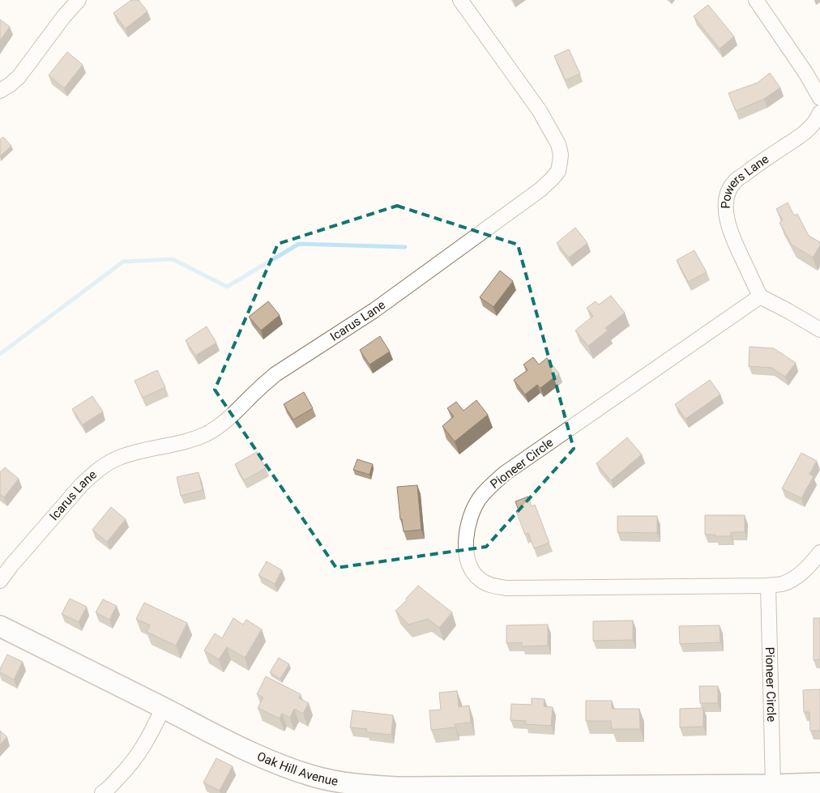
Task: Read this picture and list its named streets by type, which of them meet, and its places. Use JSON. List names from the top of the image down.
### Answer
{
  "streets": {
    "main road": ["Oak Hill Avenue"],
    "street": ["Powers Lane", "Icarus Lane", "Pioneer Circle"]
  },
  "crossings": [
    ["Powers Lane", "Pioneer Circle"],
    ["Pioneer Circle", "Oak Hill Avenue"]
  ]
}
